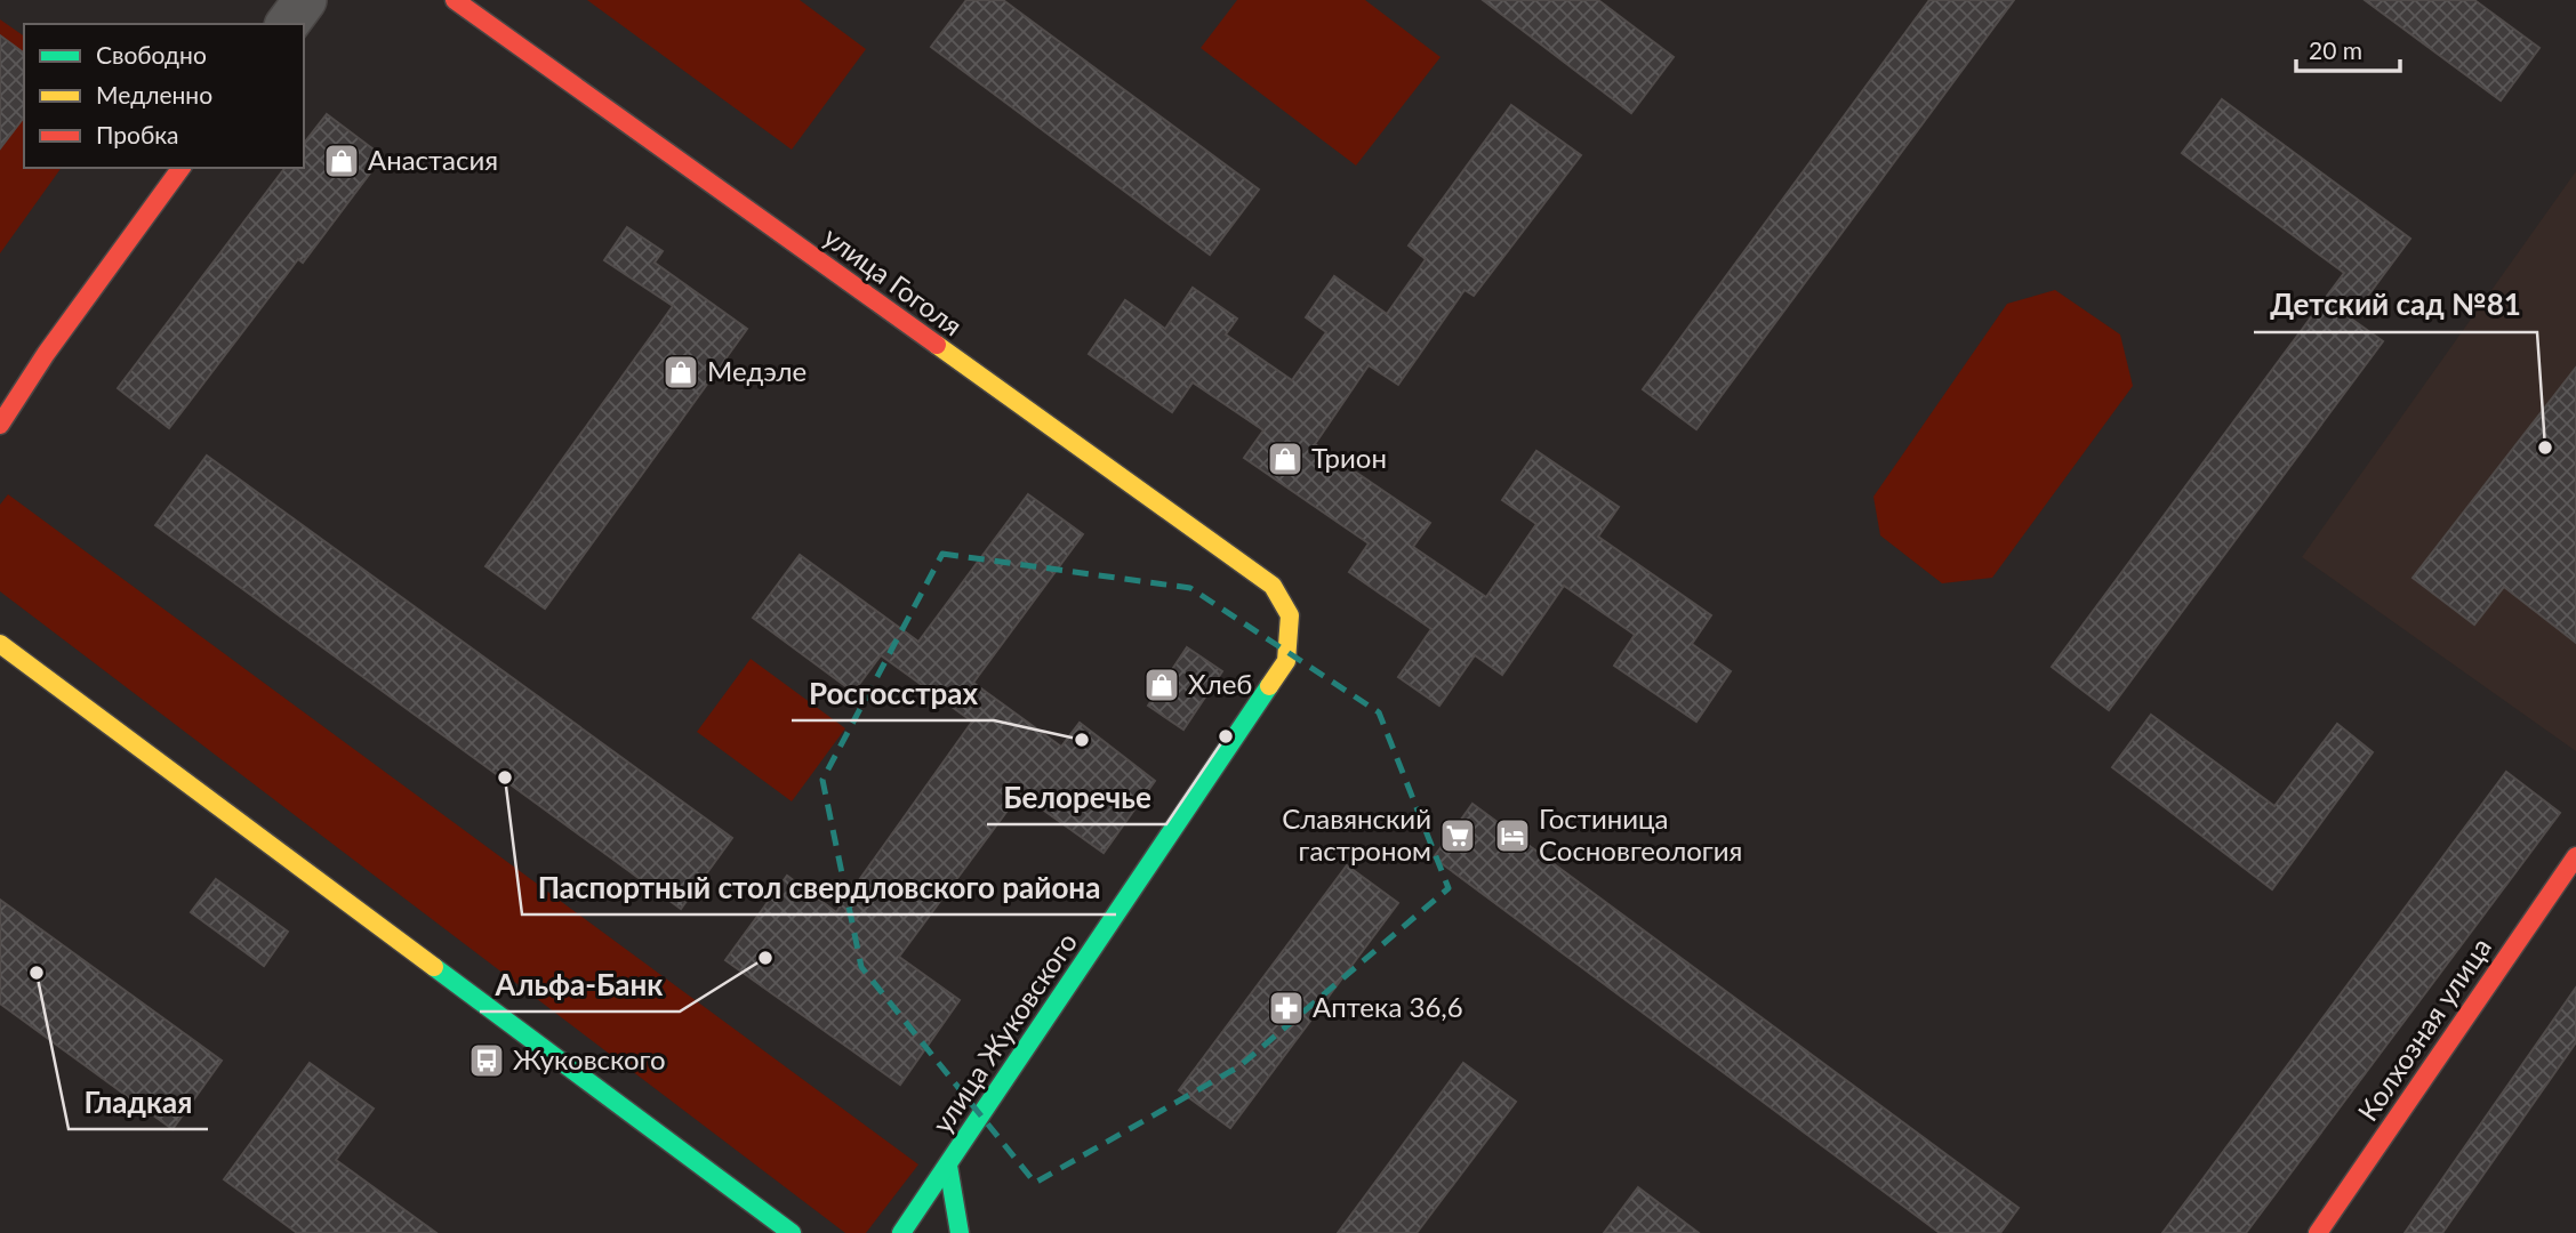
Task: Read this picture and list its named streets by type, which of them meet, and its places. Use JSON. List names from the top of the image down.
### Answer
{
  "streets": {
    "main road": ["улица Гоголя", "Колхозная улица", "улица Жуковского"]
  },
  "crossings": [
    ["улица Гоголя", "улица Жуковского"]
  ],
  "places": {
    "shop": [
      "Анастасия",
      "Медэле",
      "Трион",
      "Хлеб"
    ],
    "other": [
      "Детский сад №81",
      "Белоречье",
      "Росгосстрах",
      "Паспортный стол свердловского района",
      "Альфа-Банк",
      "Гладкая"
    ],
    "supermarket": ["Славянский гастроном"],
    "hotel": ["Гостиница Сосновгеология"],
    "pharmacy": ["Аптека 36,6"],
    "bus stop": ["Жуковского"]
  },
  "legend": ["Свободно", "Медленно", "Пробка"],
  "scale_bar": "20 m"
}
